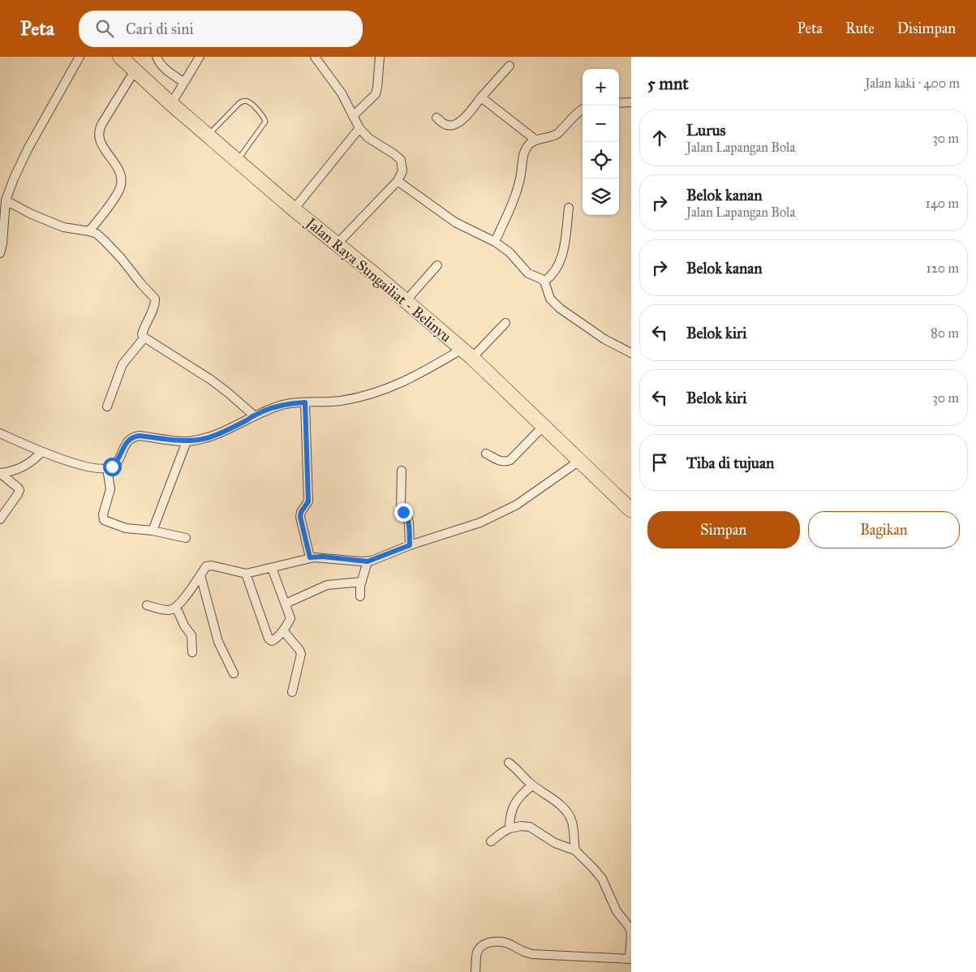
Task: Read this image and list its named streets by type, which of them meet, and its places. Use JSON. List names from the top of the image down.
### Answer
{
  "streets": {
    "highway": ["Jalan Raya Sungailiat - Belinyu"]
  },
  "page": {
    "header": "Peta",
    "search": "Cari di sini",
    "nav": ["Peta", "Rute", "Disimpan"],
    "heading": ["5 mnt", "Jalan kaki · 400 m"],
    "map_buttons": ["+", "−"],
    "list": [
      ["Lurus", "Jalan Lapangan Bola", "30 m"],
      ["Belok kanan", "Jalan Lapangan Bola", "140 m"],
      ["Belok kanan", "120 m"],
      ["Belok kiri", "80 m"],
      ["Belok kiri", "30 m"],
      "Tiba di tujuan"
    ],
    "buttons": ["Simpan", "Bagikan"]
  }
}
